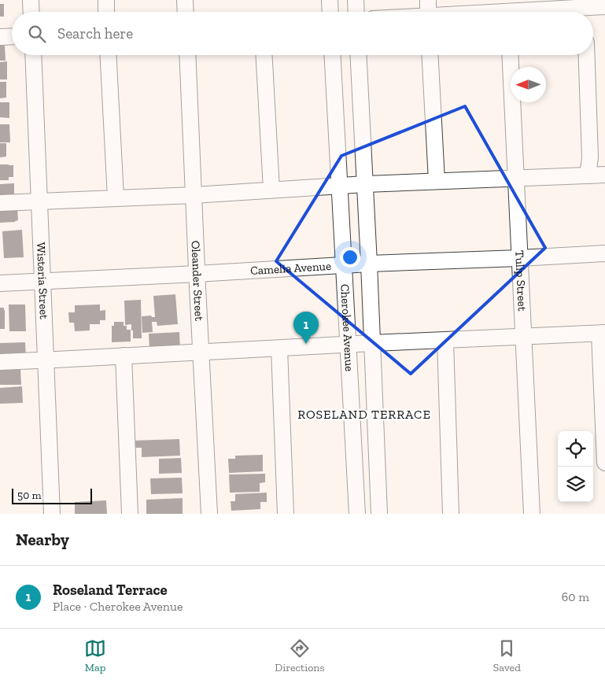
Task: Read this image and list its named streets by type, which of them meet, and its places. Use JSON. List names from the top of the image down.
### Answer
{
  "streets": {
    "street": [
      "Camelia Avenue",
      "Wisteria Street",
      "Oleander Street",
      "Tulip Street",
      "Cherokee Avenue"
    ]
  },
  "crossings": [
    ["Camelia Avenue", "Wisteria Street"],
    ["Camelia Avenue", "Oleander Street"],
    ["Camelia Avenue", "Tulip Street"],
    ["Camelia Avenue", "Cherokee Avenue"]
  ],
  "districts": ["ROSELAND TERRACE"],
  "scale_bar": "50 m",
  "north": "left",
  "page": {
    "search": "Search here",
    "pins": "1",
    "scale": "50 m",
    "heading": "Nearby",
    "list": [
      {
        "mark": "1",
        "name": "Roseland Terrace",
        "note": "Place · Cherokee Avenue",
        "value": "60 m"
      }
    ],
    "nav": ["Map", "Directions", "Saved"]
  }
}
